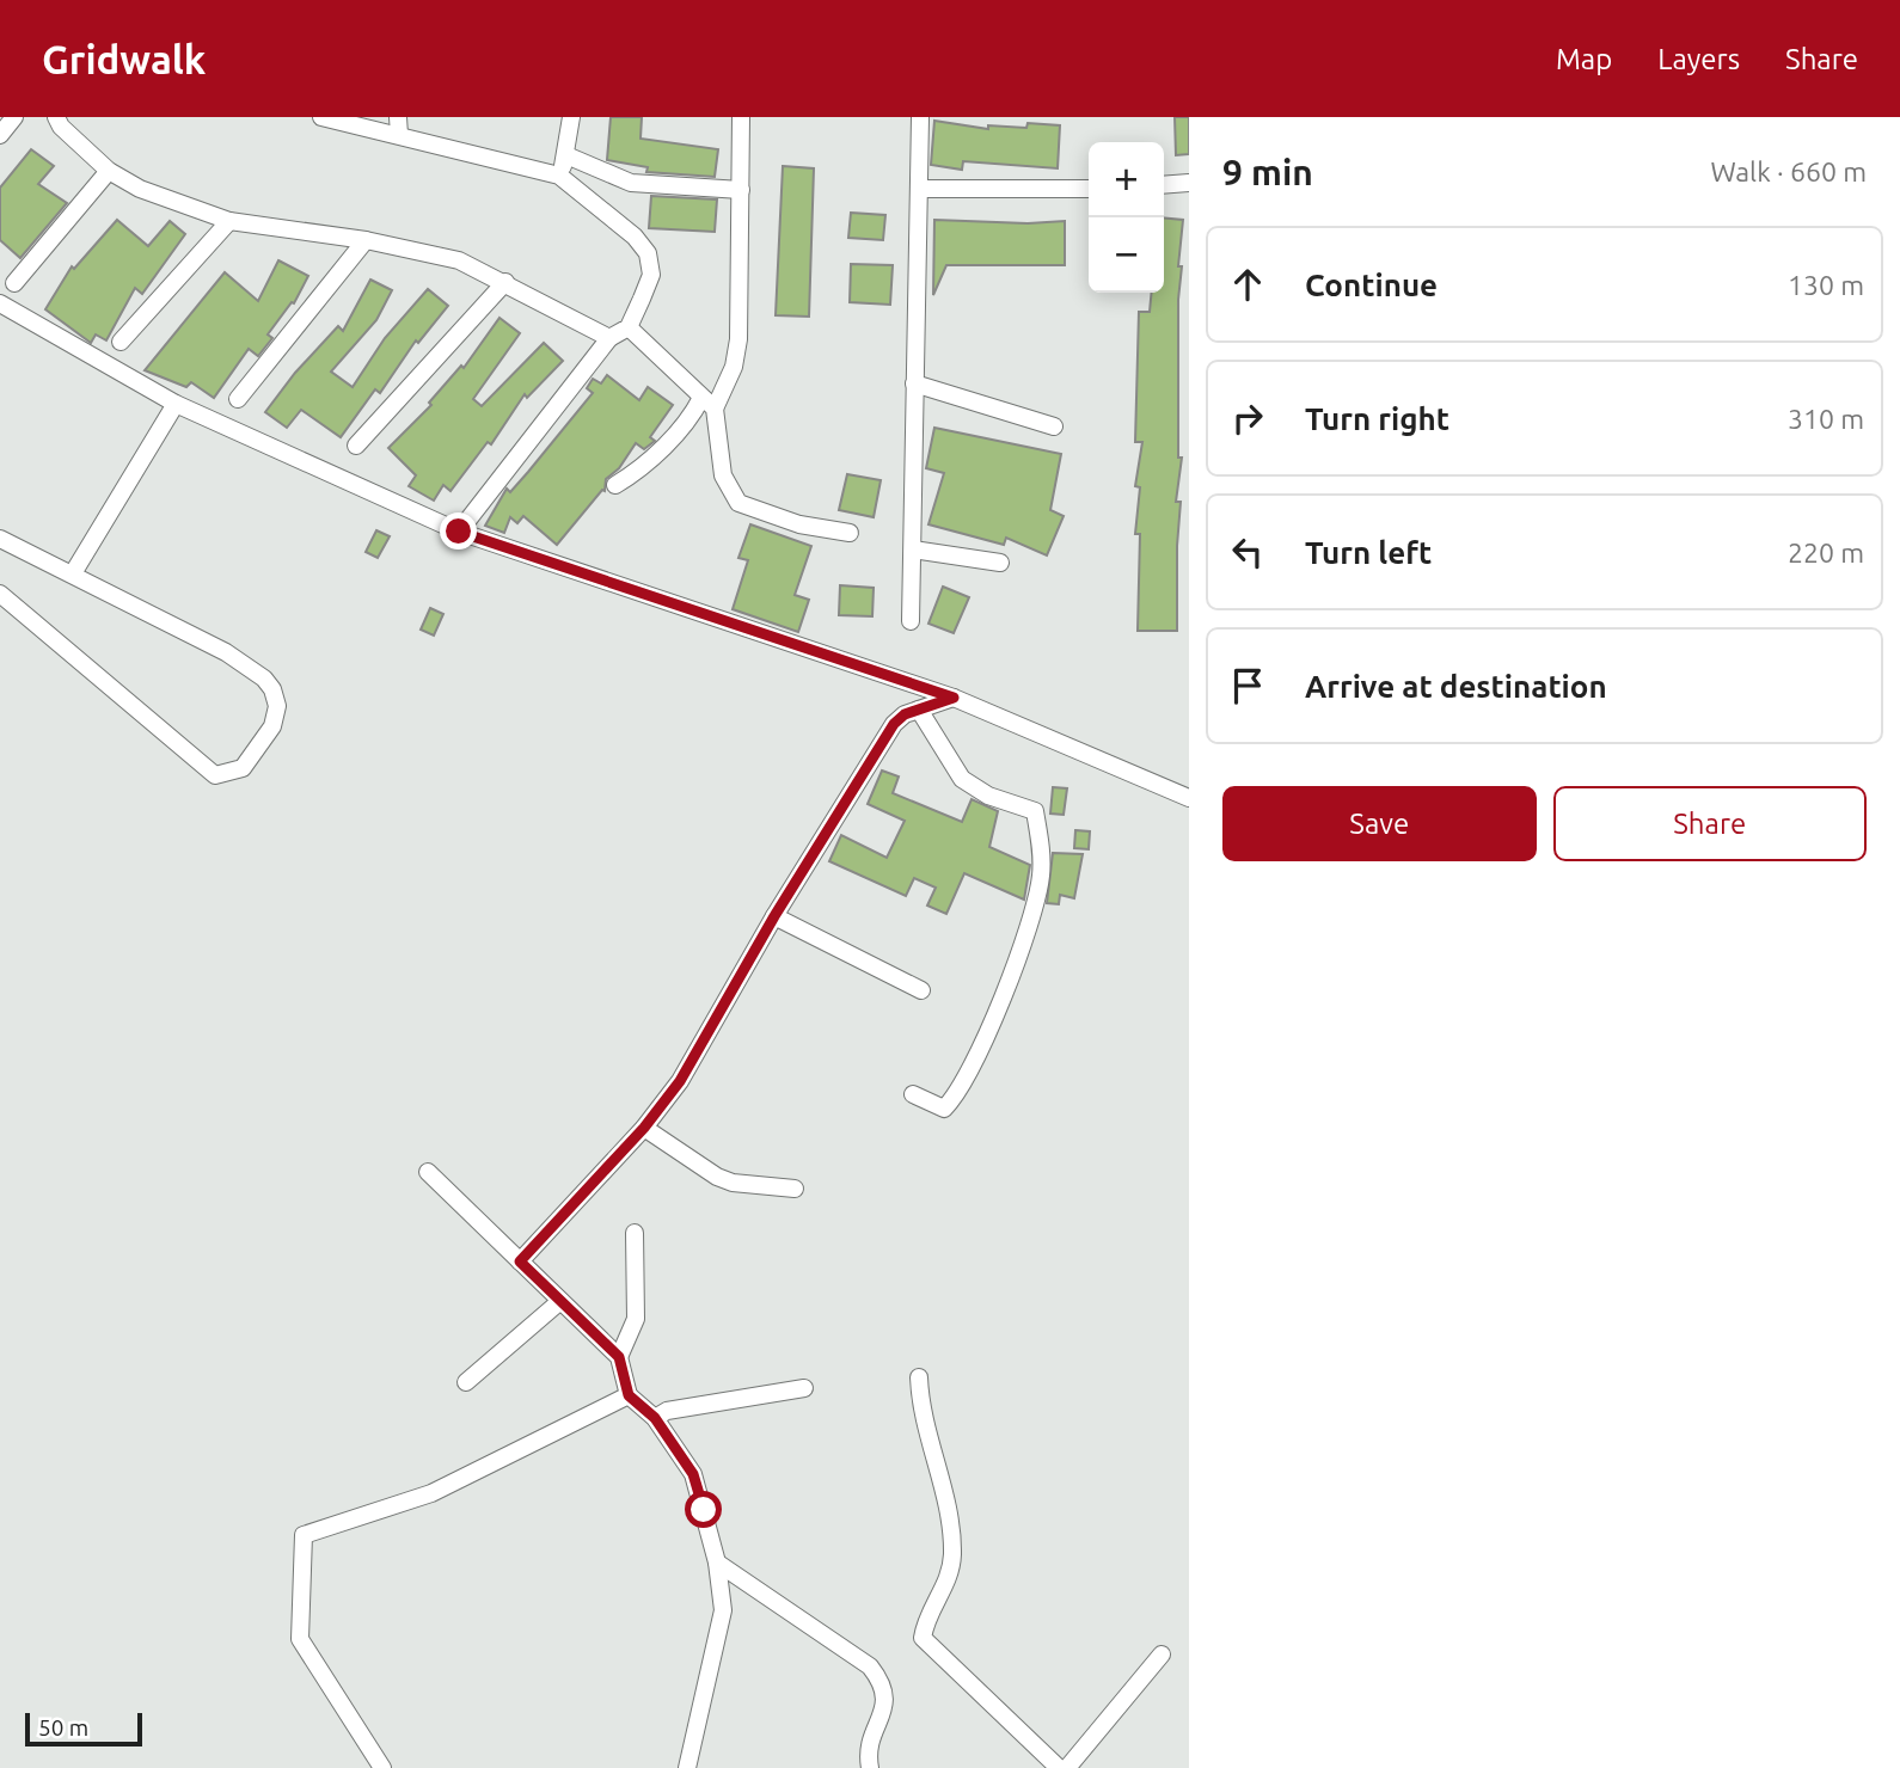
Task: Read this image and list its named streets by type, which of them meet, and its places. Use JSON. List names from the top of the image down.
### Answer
{
  "scale_bar": "50 m",
  "page": {
    "header": "Gridwalk",
    "nav": ["Map", "Layers", "Share"],
    "heading": ["9 min", "Walk · 660 m"],
    "map_buttons": ["+", "−"],
    "list": [
      ["Continue", "130 m"],
      ["Turn right", "310 m"],
      ["Turn left", "220 m"],
      "Arrive at destination"
    ],
    "buttons": ["Save", "Share"],
    "scale": "50 m"
  }
}
